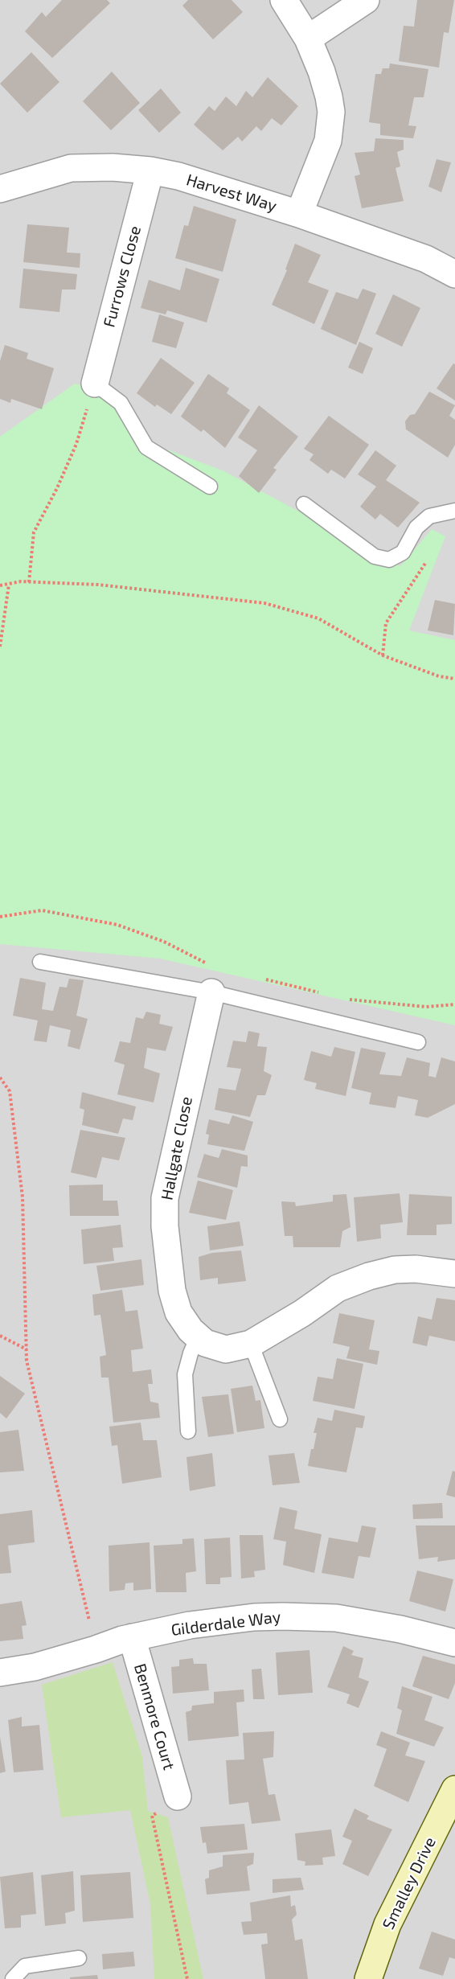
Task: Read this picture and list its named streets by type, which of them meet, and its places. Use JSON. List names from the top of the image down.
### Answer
{
  "streets": {
    "street": [
      "Harvest Way",
      "Furrows Close",
      "Hallgate Close",
      "Gilderdale Way",
      "Benmore Court",
      "Smalley Drive"
    ]
  },
  "crossings": [
    ["Harvest Way", "Furrows Close"],
    ["Gilderdale Way", "Benmore Court"]
  ]
}
